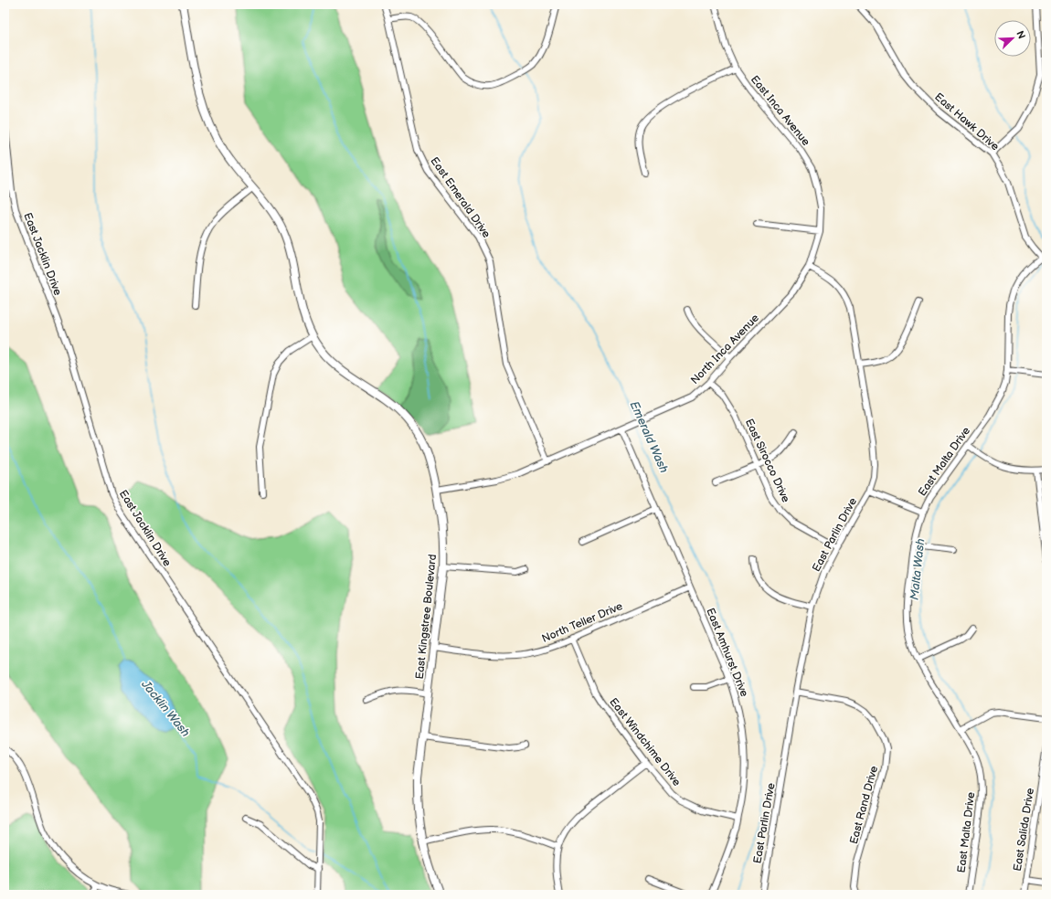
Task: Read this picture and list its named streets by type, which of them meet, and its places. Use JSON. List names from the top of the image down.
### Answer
{
  "streets": {
    "street": [
      "East Inca Avenue",
      "East Hawk Drive",
      "East Emerald Drive",
      "East Jacklin Drive",
      "North Inca Avenue",
      "East Sirocco Drive",
      "East Malta Drive",
      "East Parlin Drive",
      "East Kingstree Boulevard",
      "North Teller Drive",
      "East Amhurst Drive",
      "East Windchime Drive",
      "East Rand Drive",
      "East Salida Drive"
    ]
  },
  "crossings": [
    ["East Inca Avenue", "North Inca Avenue"],
    ["East Hawk Drive", "East Malta Drive"],
    ["East Emerald Drive", "North Inca Avenue"],
    ["North Inca Avenue", "East Sirocco Drive"],
    ["North Inca Avenue", "East Parlin Drive"],
    ["North Inca Avenue", "East Kingstree Boulevard"],
    ["North Inca Avenue", "East Amhurst Drive"],
    ["East Sirocco Drive", "East Parlin Drive"],
    ["East Parlin Drive", "East Rand Drive"],
    ["East Kingstree Boulevard", "North Teller Drive"],
    ["North Teller Drive", "East Amhurst Drive"],
    ["North Teller Drive", "East Windchime Drive"],
    ["East Amhurst Drive", "East Windchime Drive"]
  ],
  "water": ["Emerald Wash", "Malta Wash", "Jacklin Wash"],
  "north": "top right"
}
